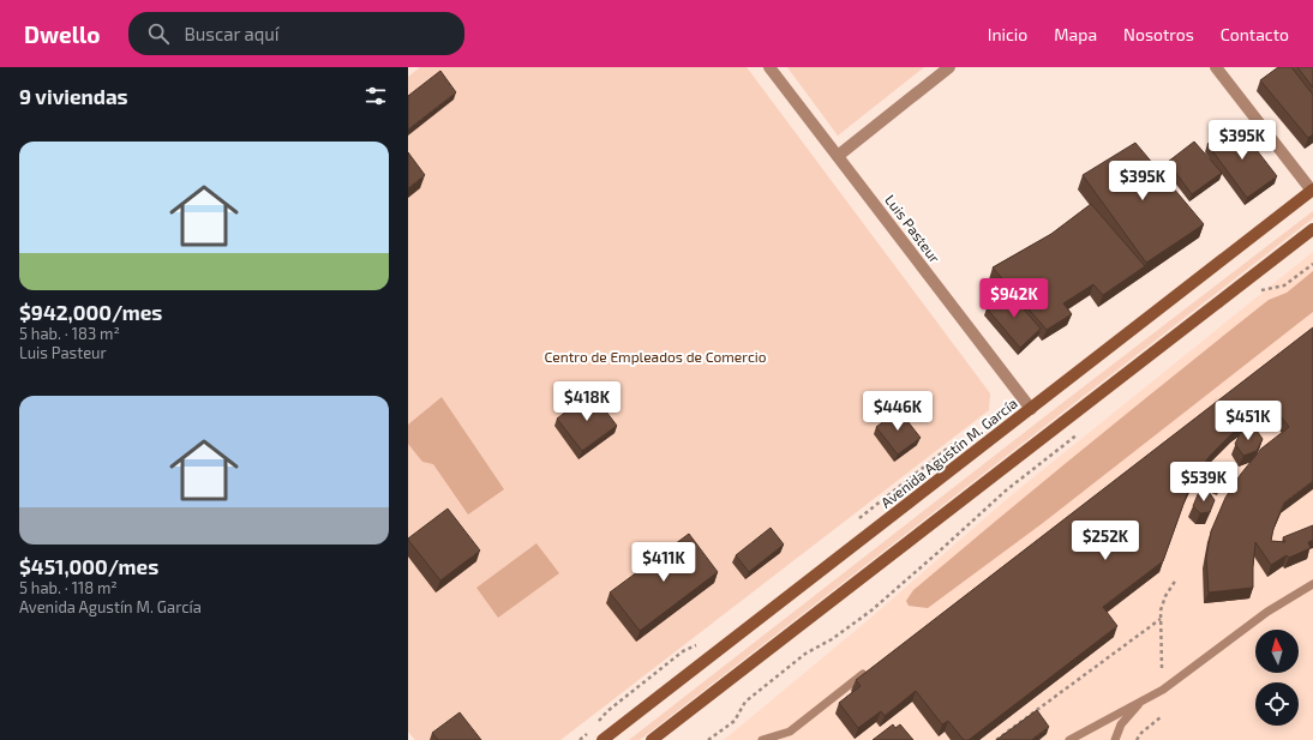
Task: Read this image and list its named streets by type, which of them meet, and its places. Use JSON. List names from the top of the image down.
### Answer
{
  "streets": {
    "main road": ["Avenida Agustín M. García"],
    "street": ["Luis Pasteur"]
  },
  "crossings": [
    ["Luis Pasteur", "Avenida Agustín M. García"]
  ],
  "parks": ["Centro de Empleados de Comercio"],
  "north": "top",
  "page": {
    "header": "Dwello",
    "search": "Buscar aquí",
    "nav": [
      "Inicio",
      "Mapa",
      "Nosotros",
      "Contacto"
    ],
    "heading": "9 viviendas",
    "price": [
      "$395K",
      "$395K",
      "$942K",
      "$418K",
      "$446K",
      "$451K",
      "$539K",
      "$252K",
      "$411K"
    ],
    "list": [
      {
        "name": "$942,000/mes",
        "note": "5 hab. · 183 m² · Luis Pasteur"
      },
      {
        "name": "$451,000/mes",
        "note": "5 hab. · 118 m² · Avenida Agustín M. García"
      }
    ]
  }
}
